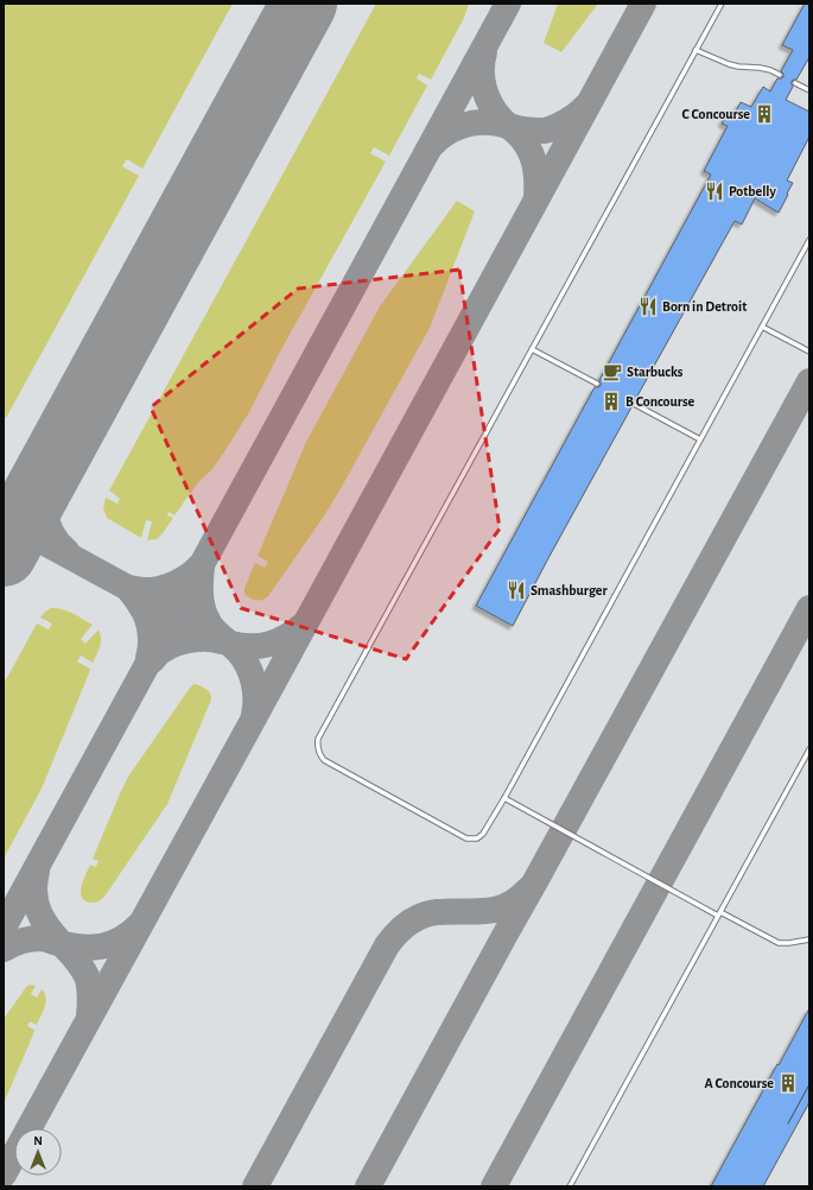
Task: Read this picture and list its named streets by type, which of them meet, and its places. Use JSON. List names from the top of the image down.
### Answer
{
  "places": {
    "building": ["C Concourse", "B Concourse", "A Concourse"],
    "restaurant": ["Potbelly", "Born in Detroit", "Smashburger"],
    "cafe": ["Starbucks"]
  },
  "north": "top"
}
